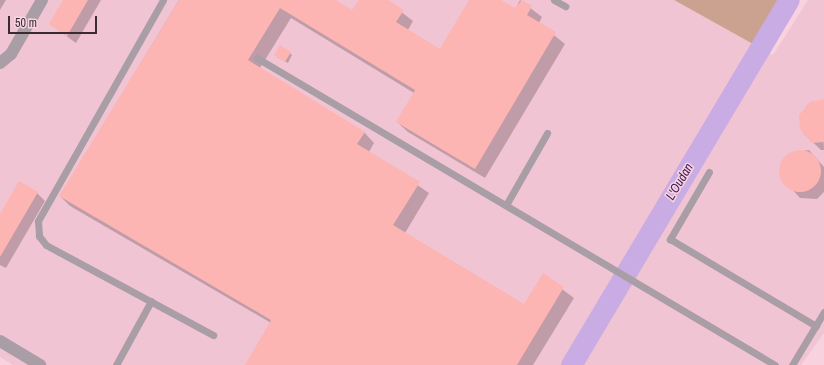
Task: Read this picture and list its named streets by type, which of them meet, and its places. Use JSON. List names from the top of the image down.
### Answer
{
  "water": ["L'Oudan"],
  "scale_bar": "50 m"
}
